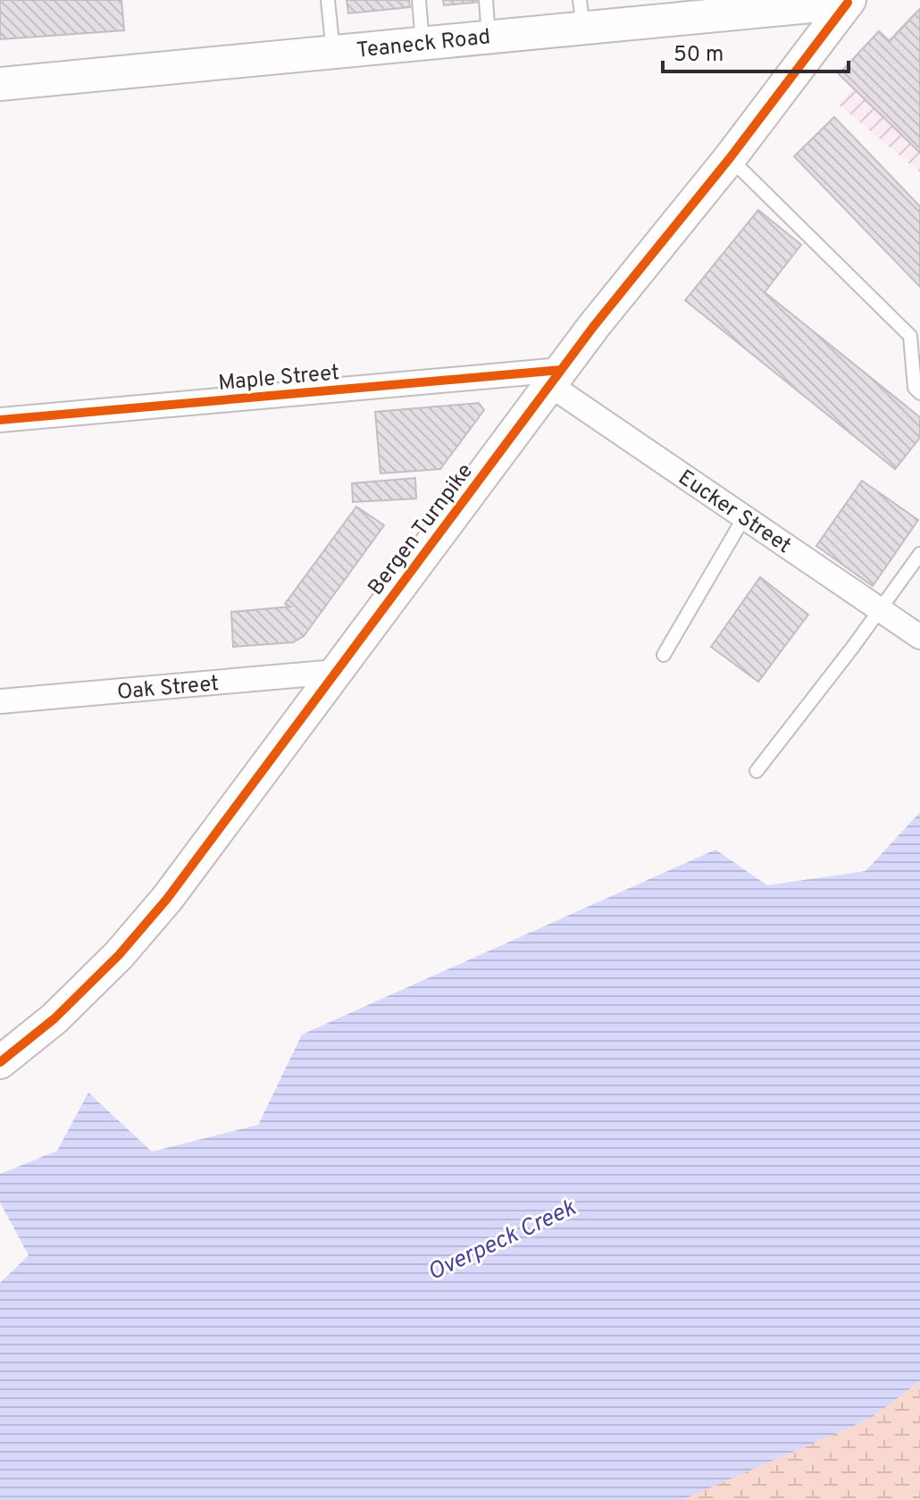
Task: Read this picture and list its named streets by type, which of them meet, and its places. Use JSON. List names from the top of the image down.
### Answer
{
  "streets": {
    "street": [
      "Teaneck Road",
      "Maple Street",
      "Eucker Street",
      "Bergen Turnpike",
      "Oak Street"
    ]
  },
  "crossings": [
    ["Teaneck Road", "Bergen Turnpike"],
    ["Maple Street", "Eucker Street"],
    ["Maple Street", "Bergen Turnpike"],
    ["Eucker Street", "Bergen Turnpike"],
    ["Bergen Turnpike", "Oak Street"]
  ],
  "water": ["Overpeck Creek"],
  "scale_bar": "50 m"
}
